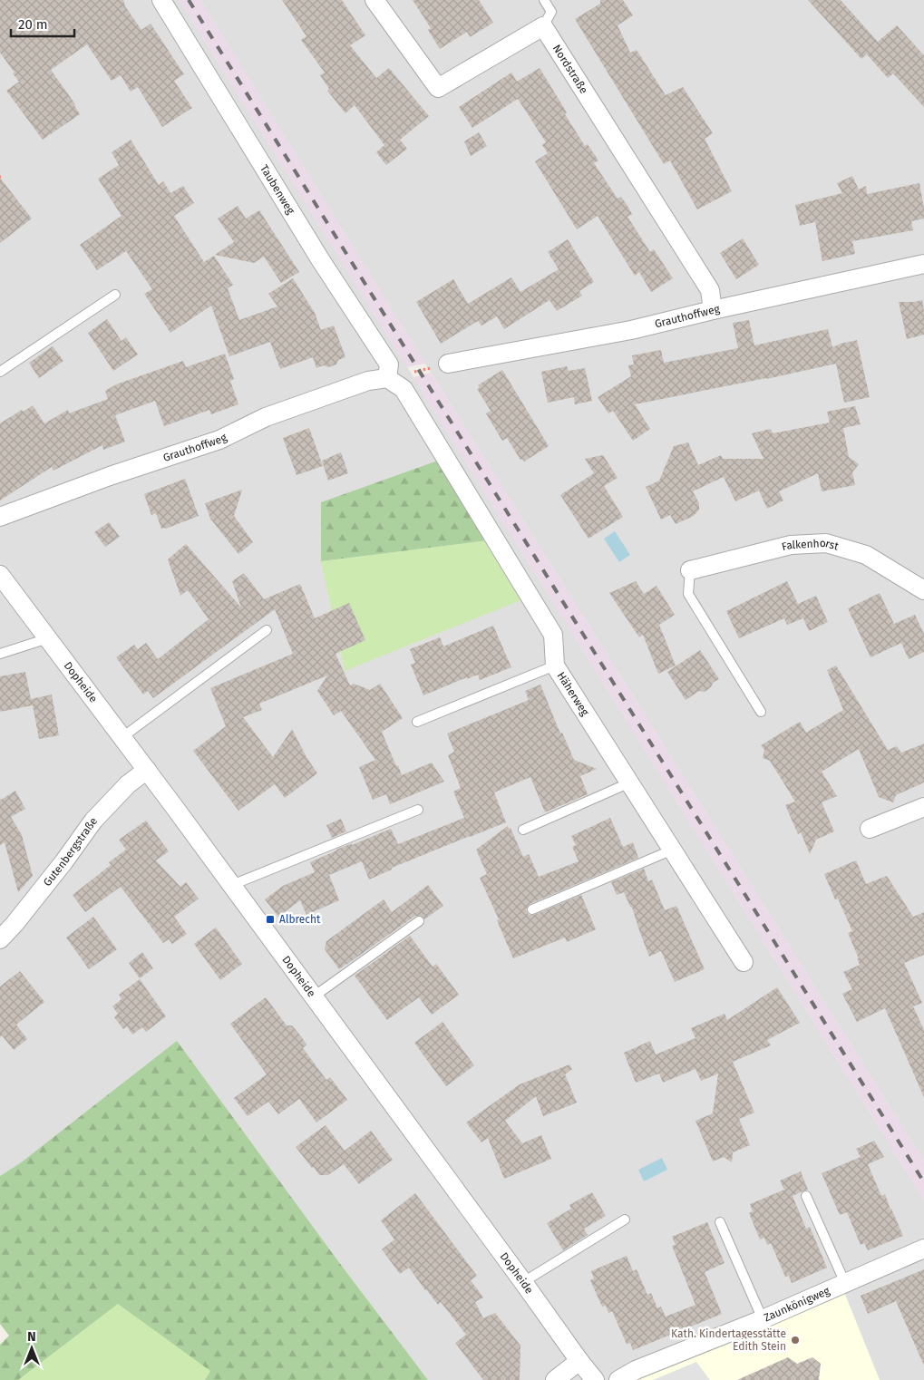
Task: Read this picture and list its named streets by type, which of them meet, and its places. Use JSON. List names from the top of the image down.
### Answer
{
  "streets": {
    "street": [
      "Nordstraße",
      "Taubenweg",
      "Grauthoffweg",
      "Falkenhorst",
      "Dopheide",
      "Häherweg",
      "Gutenbergstraße",
      "Zaunkönigweg"
    ]
  },
  "crossings": [
    ["Nordstraße", "Grauthoffweg"],
    ["Taubenweg", "Grauthoffweg"],
    ["Taubenweg", "Häherweg"],
    ["Grauthoffweg", "Häherweg"],
    ["Dopheide", "Gutenbergstraße"]
  ],
  "places": {
    "transit": ["Albrecht"],
    "other": ["Kath. Kindertagesstätte Edith Stein"]
  },
  "scale_bar": "20 m",
  "north": "top"
}
